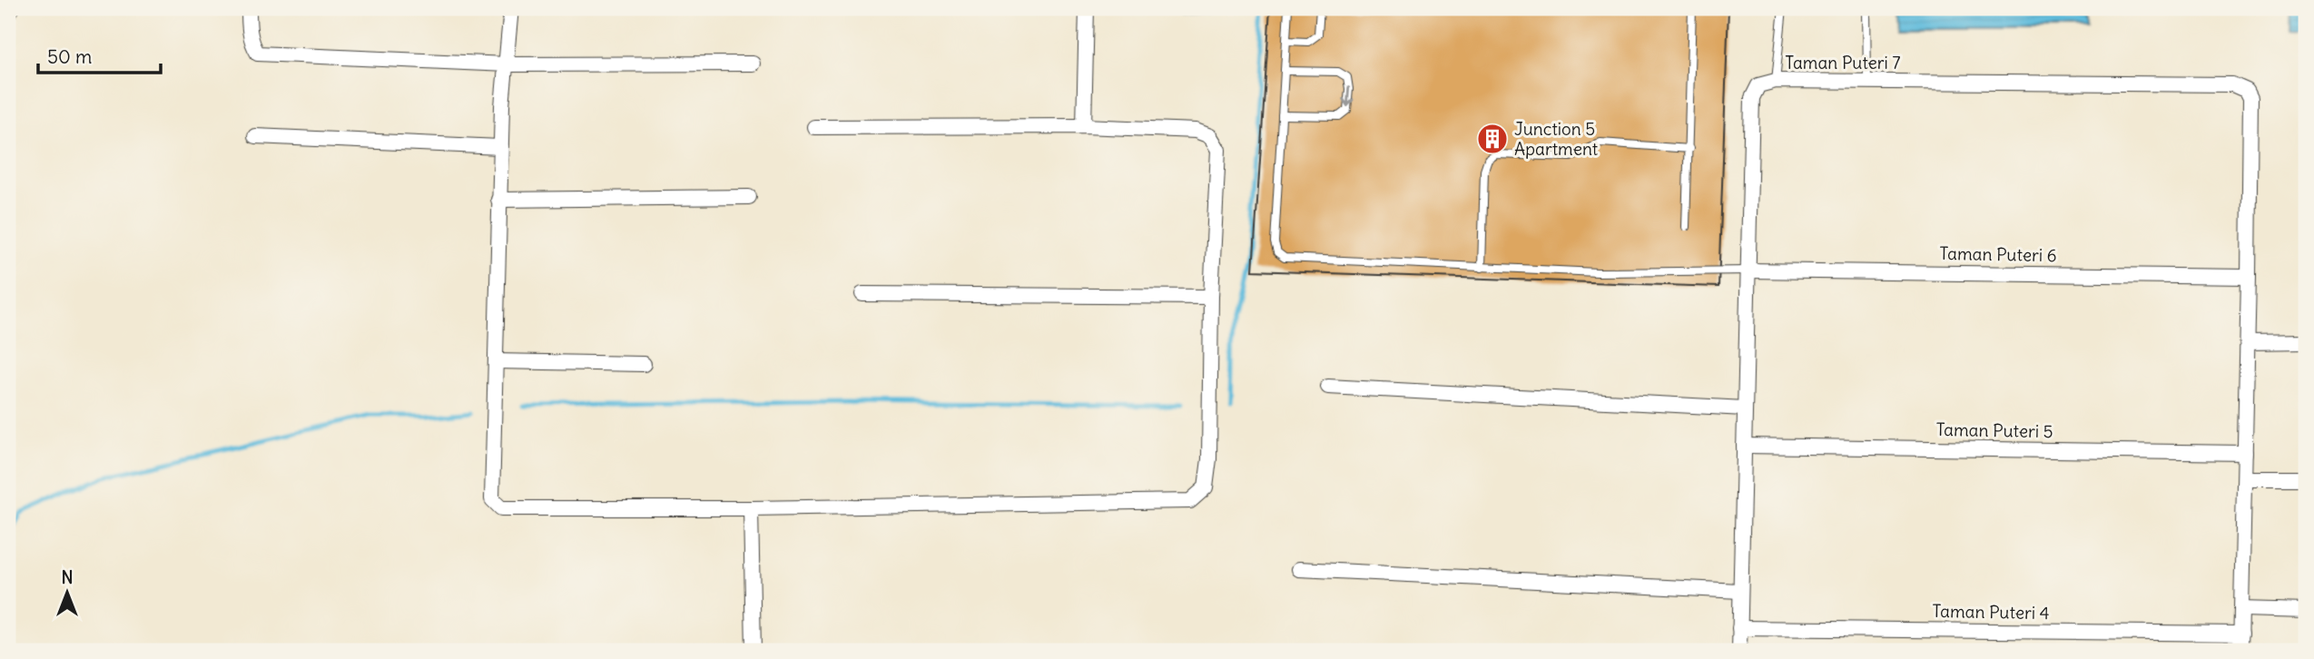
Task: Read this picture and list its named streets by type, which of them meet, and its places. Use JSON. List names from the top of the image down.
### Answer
{
  "streets": {
    "street": [
      "Taman Puteri 7",
      "Taman Puteri 6",
      "Taman Puteri 5",
      "Taman Puteri 4"
    ]
  },
  "crossings": [
    ["Taman Puteri 7", "Taman Puteri 6"],
    ["Taman Puteri 7", "Taman Puteri 5"],
    ["Taman Puteri 7", "Taman Puteri 4"]
  ],
  "places": {
    "building": ["Junction 5 Apartment"]
  },
  "scale_bar": "50 m",
  "north": "top"
}
